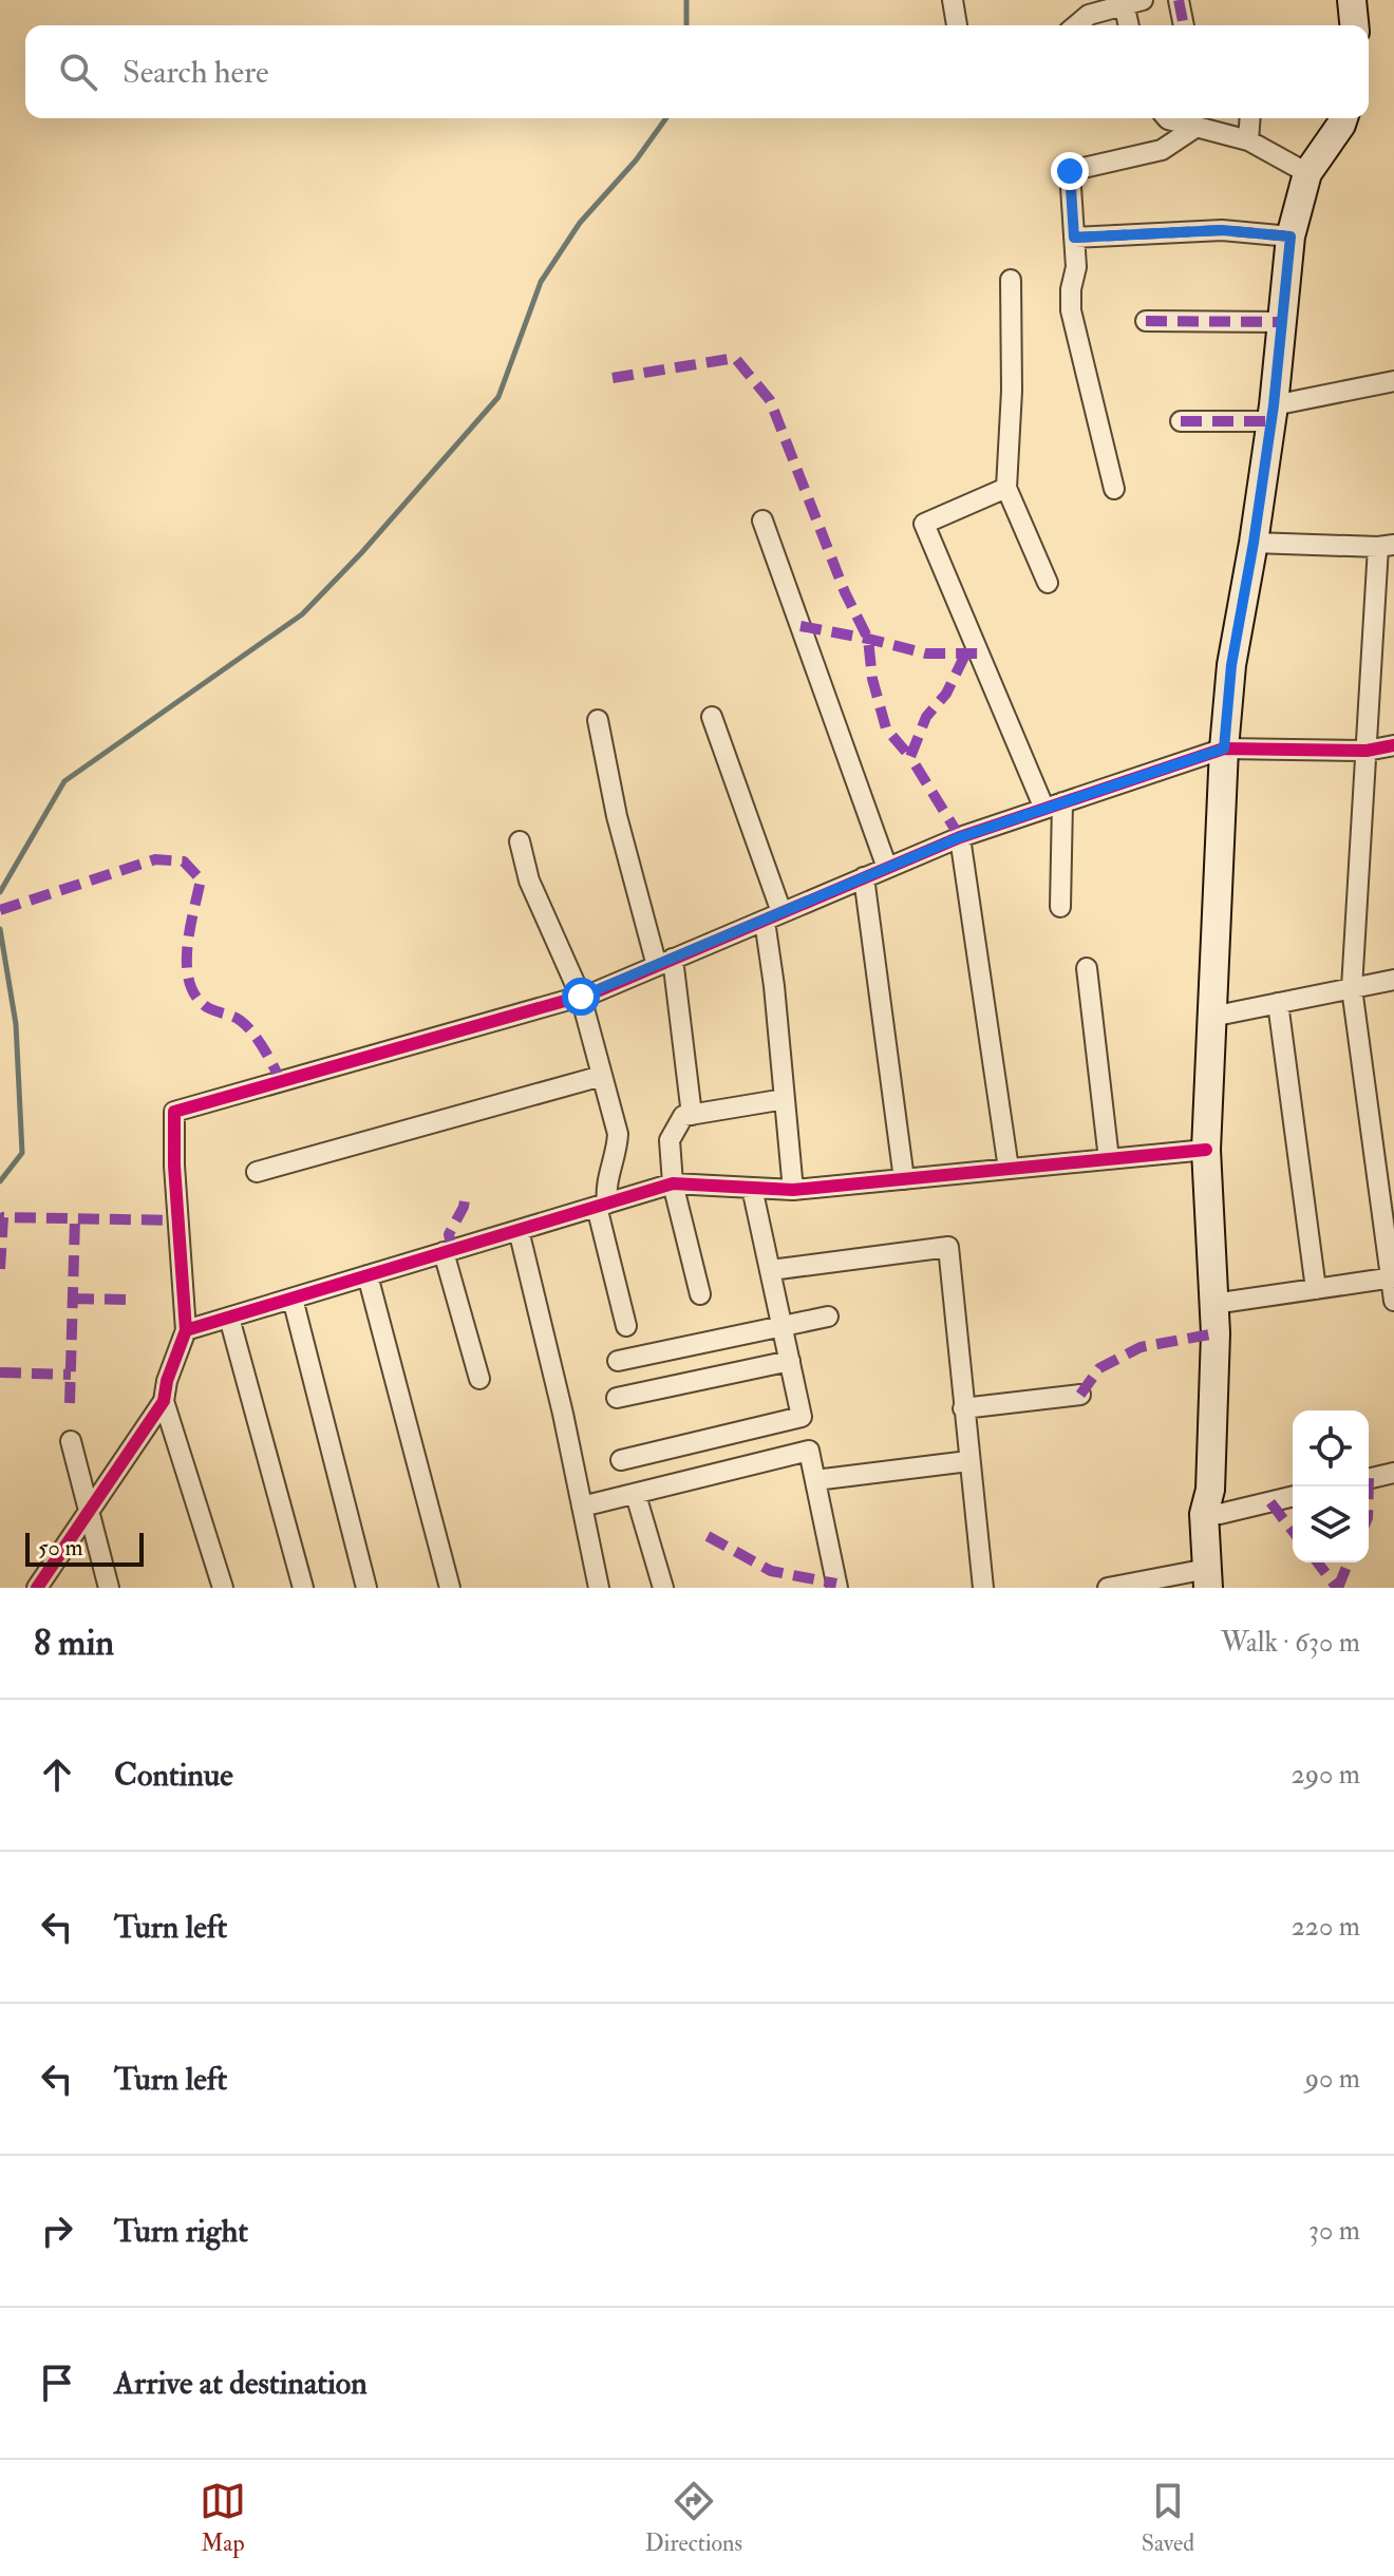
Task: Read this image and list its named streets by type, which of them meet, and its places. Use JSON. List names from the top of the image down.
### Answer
{
  "scale_bar": "50 m",
  "page": {
    "search": "Search here",
    "scale": "50 m",
    "heading": ["8 min", "Walk · 630 m"],
    "list": [
      ["Continue", "290 m"],
      ["Turn left", "220 m"],
      ["Turn left", "90 m"],
      ["Turn right", "30 m"],
      "Arrive at destination"
    ],
    "nav": ["Map", "Directions", "Saved"]
  }
}
